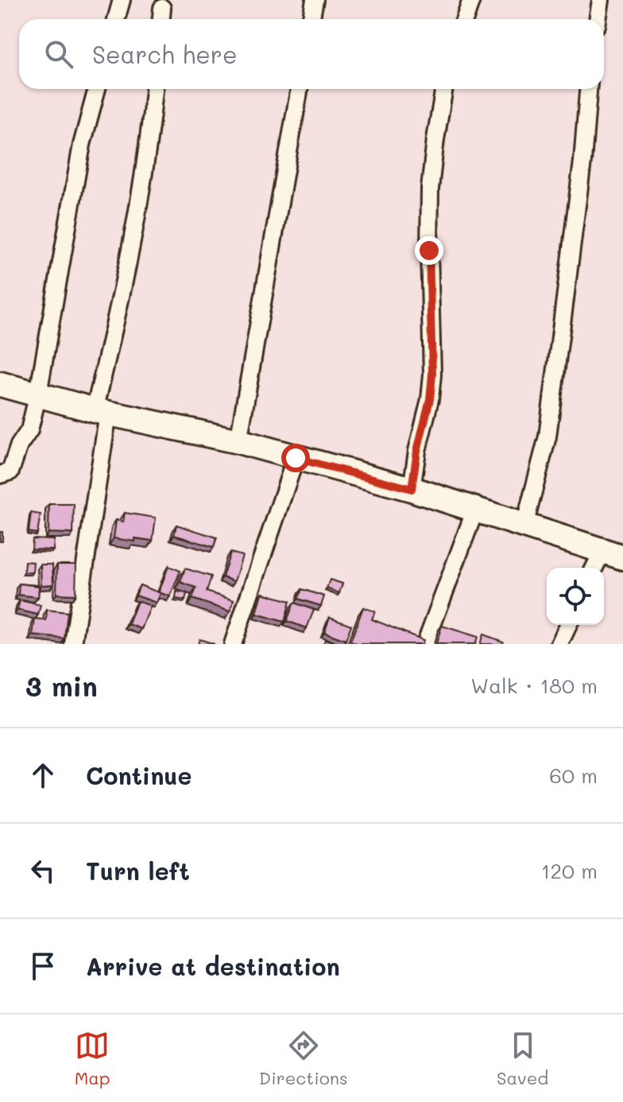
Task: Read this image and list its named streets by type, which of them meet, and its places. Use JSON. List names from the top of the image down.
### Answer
{
  "page": {
    "search": "Search here",
    "heading": ["3 min", "Walk · 180 m"],
    "list": [
      ["Continue", "60 m"],
      ["Turn left", "120 m"],
      "Arrive at destination"
    ],
    "nav": ["Map", "Directions", "Saved"]
  }
}
